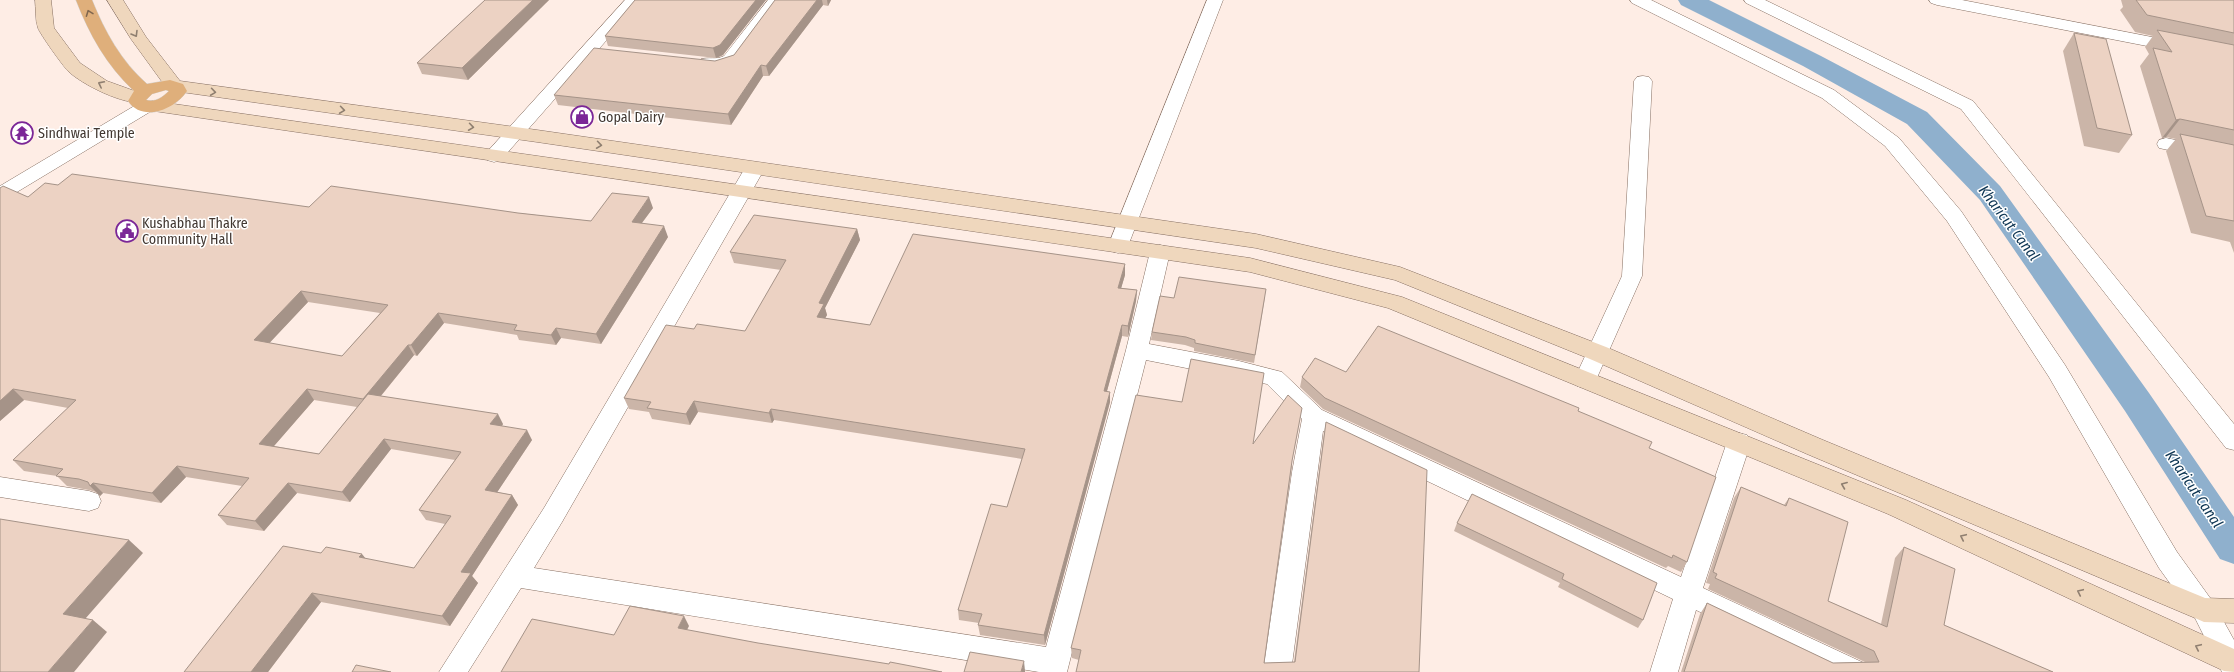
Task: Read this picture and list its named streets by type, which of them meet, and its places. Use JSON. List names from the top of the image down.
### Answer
{
  "water": ["Kharicut Canal"],
  "places": {
    "shop": ["Gopal Dairy"],
    "temple": ["Sindhwai Temple"],
    "public building": ["Kushabhau Thakre Community Hall"]
  }
}
